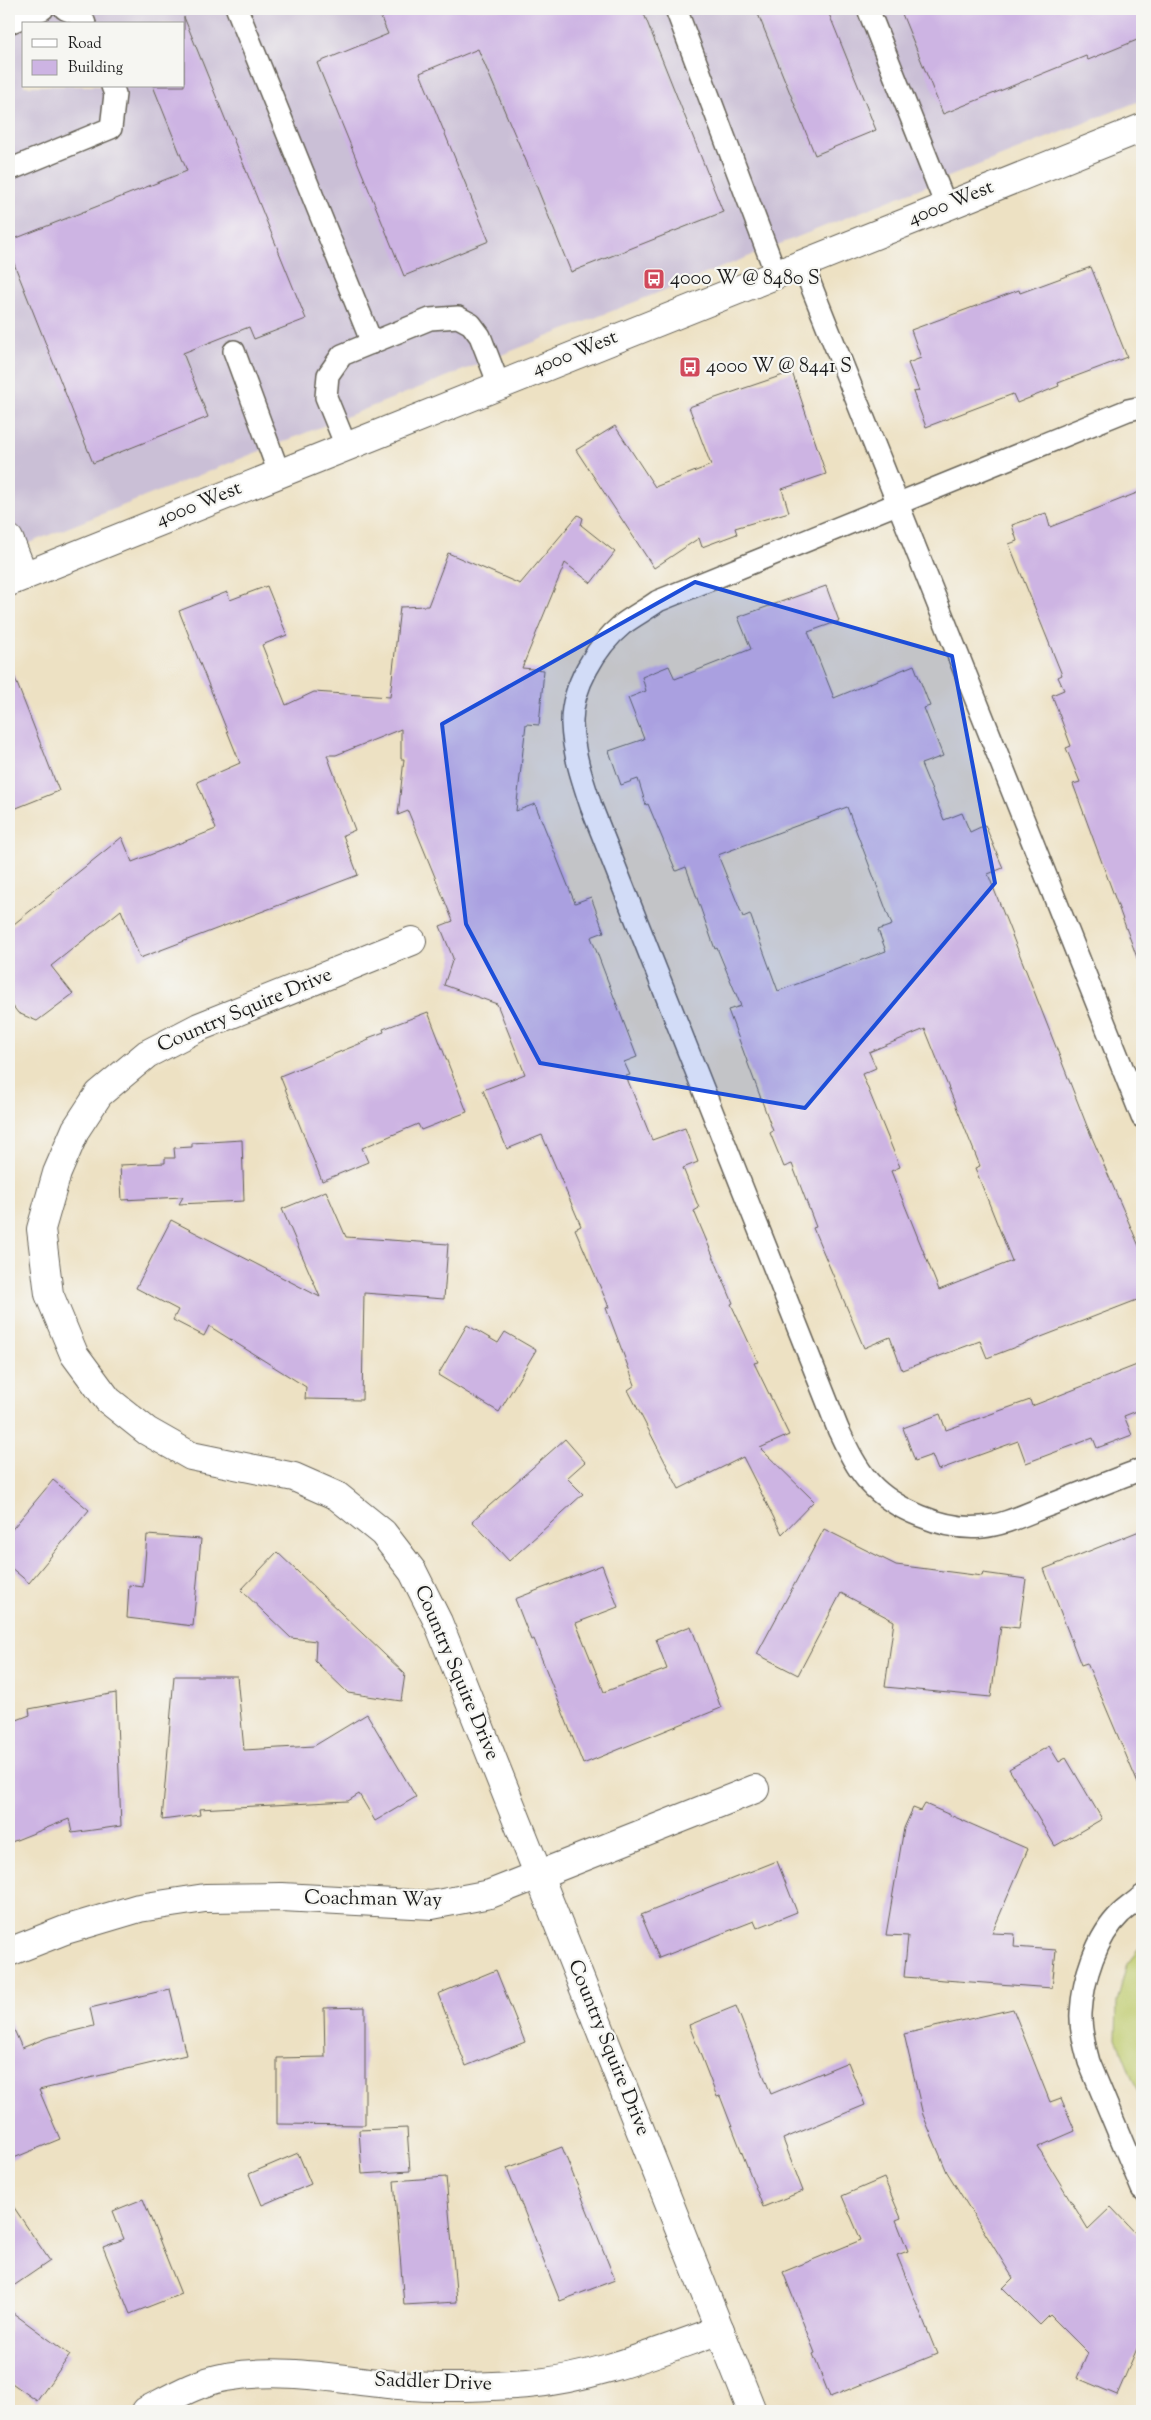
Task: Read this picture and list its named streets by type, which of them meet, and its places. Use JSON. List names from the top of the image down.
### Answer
{
  "streets": {
    "street": [
      "4000 West",
      "Country Squire Drive",
      "Coachman Way",
      "Saddler Drive"
    ]
  },
  "crossings": [
    ["Country Squire Drive", "Coachman Way"],
    ["Country Squire Drive", "Saddler Drive"]
  ],
  "places": {
    "bus stop": ["4000 W @ 8480 S", "4000 W @ 8441 S"]
  },
  "legend": ["Road", "Building"]
}
